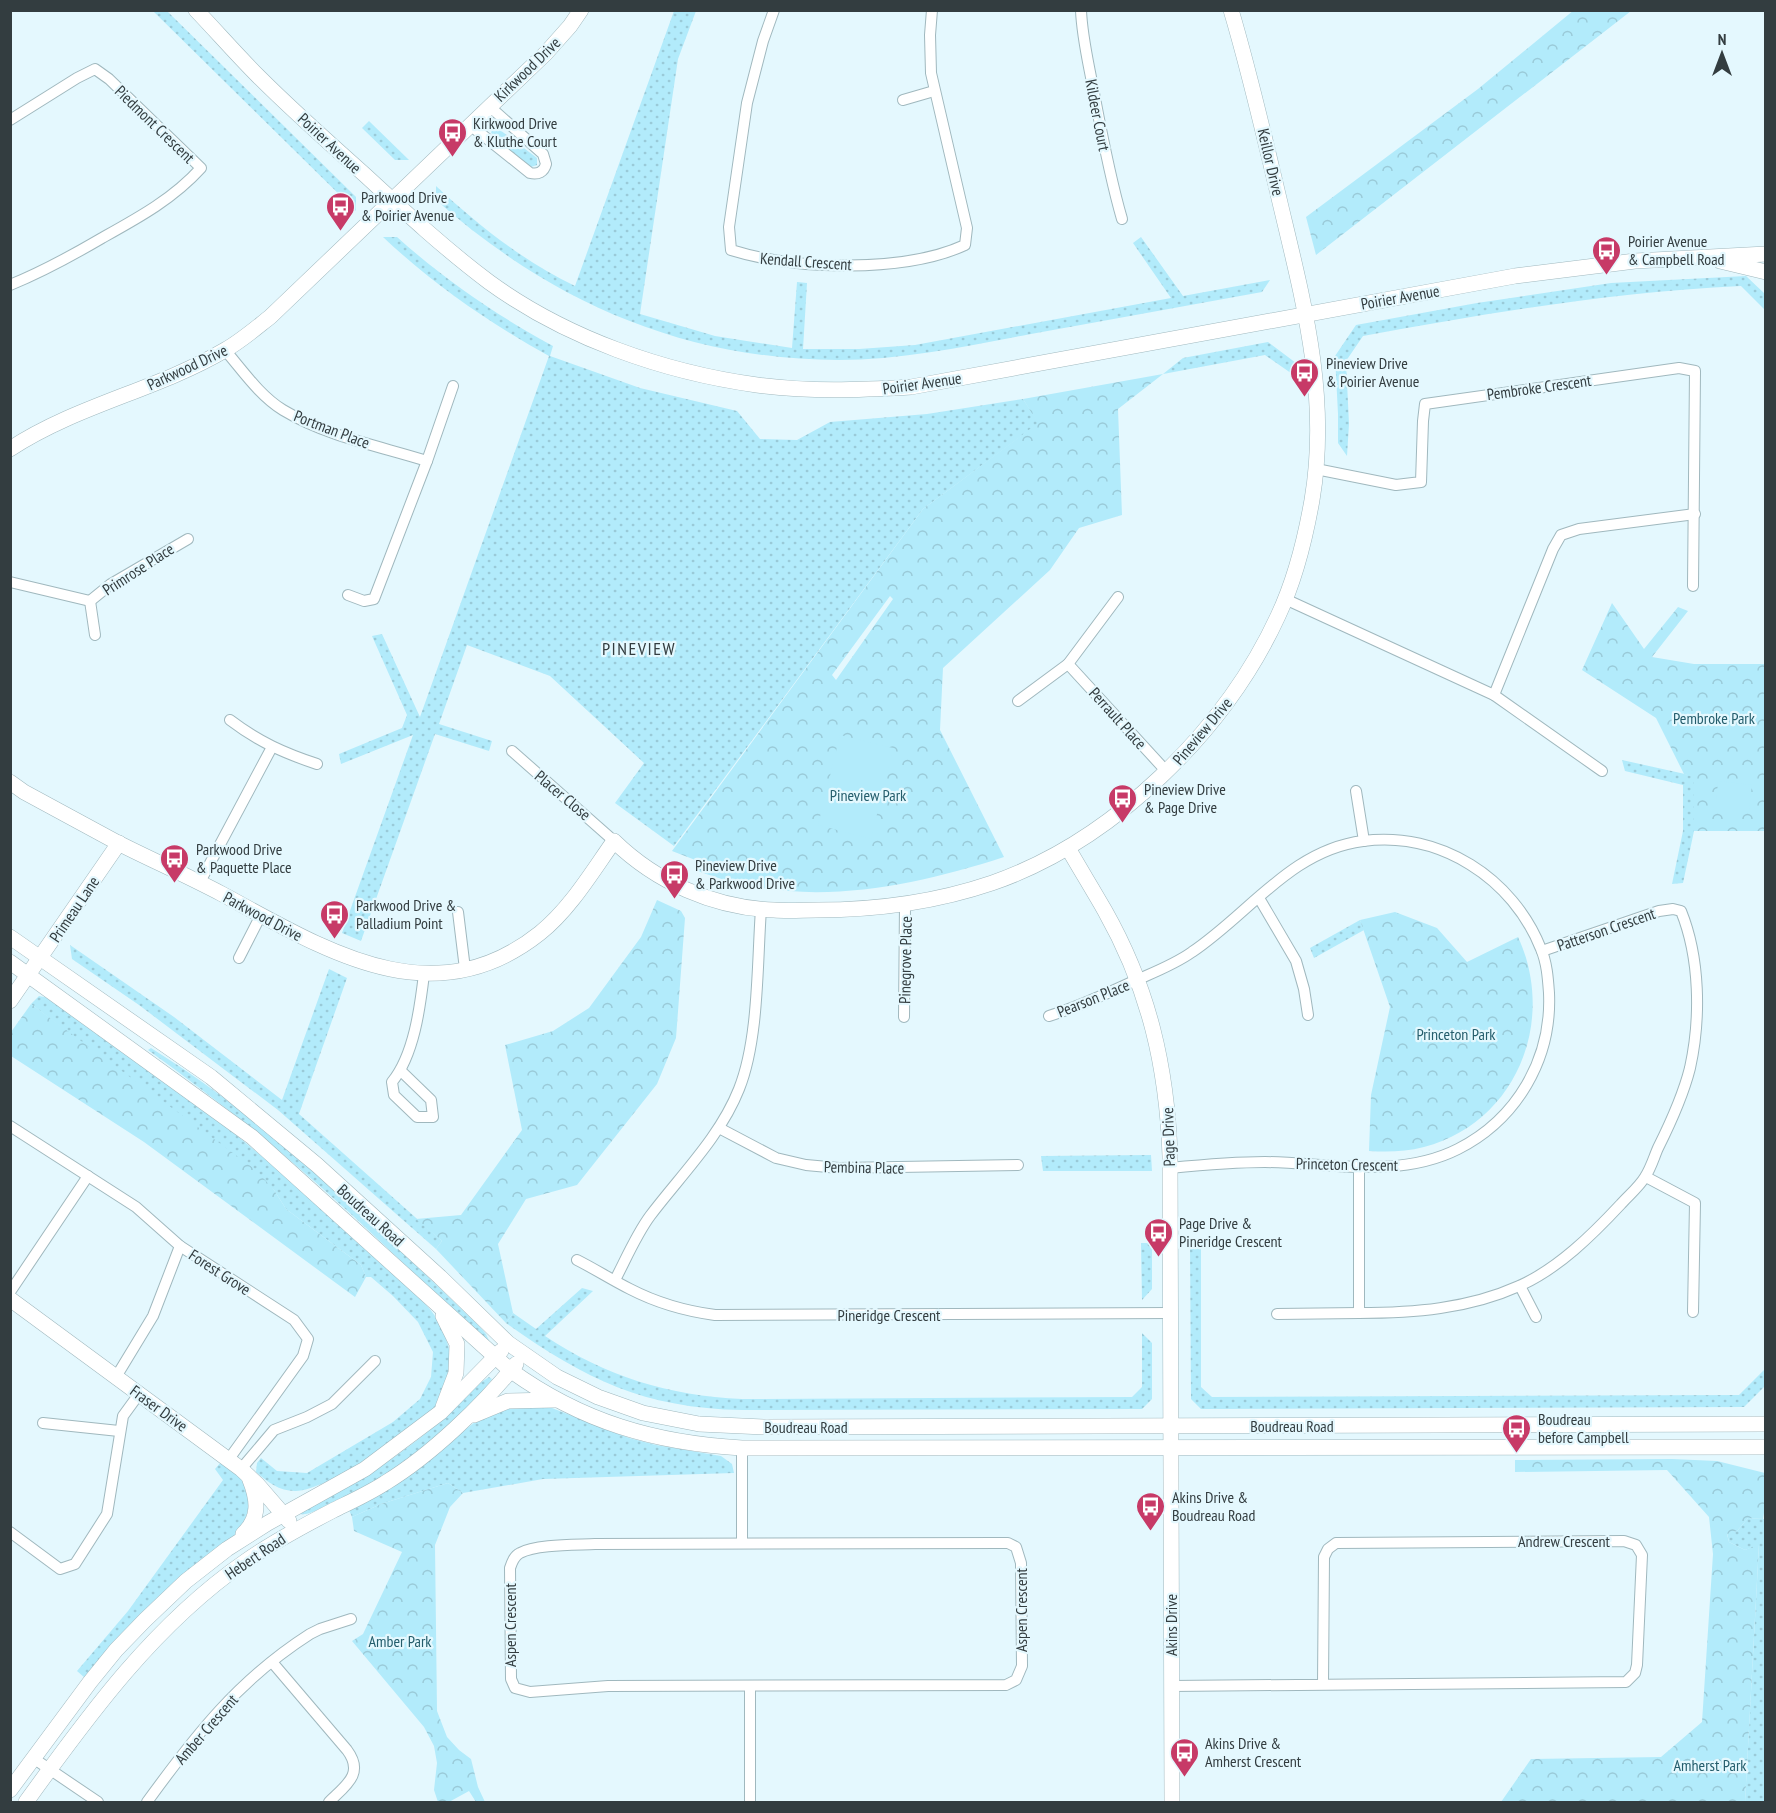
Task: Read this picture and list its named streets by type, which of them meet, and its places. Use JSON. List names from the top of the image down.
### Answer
{
  "streets": {
    "main road": [
      "Kirkwood Drive",
      "Poirier Avenue",
      "Keillor Drive",
      "Parkwood Drive",
      "Pineview Drive",
      "Primeau Lane",
      "Page Drive",
      "Boudreau Road",
      "Fraser Drive",
      "Hebert Road",
      "Akins Drive"
    ],
    "street": [
      "Kildeer Court",
      "Piedmont Crescent",
      "Kendall Crescent",
      "Pembroke Crescent",
      "Portman Place",
      "Primrose Place",
      "Perrault Place",
      "Placer Close",
      "Patterson Crescent",
      "Pinegrove Place",
      "Pearson Place",
      "Princeton Crescent",
      "Pembina Place",
      "Forest Grove",
      "Pineridge Crescent",
      "Andrew Crescent",
      "Aspen Crescent",
      "Amber Crescent"
    ]
  },
  "crossings": [
    ["Kirkwood Drive", "Poirier Avenue"],
    ["Kirkwood Drive", "Parkwood Drive"],
    ["Poirier Avenue", "Keillor Drive"],
    ["Poirier Avenue", "Parkwood Drive"],
    ["Poirier Avenue", "Pineview Drive"],
    ["Keillor Drive", "Pineview Drive"],
    ["Parkwood Drive", "Portman Place"],
    ["Parkwood Drive", "Pineview Drive"],
    ["Parkwood Drive", "Placer Close"],
    ["Parkwood Drive", "Primeau Lane"],
    ["Pembroke Crescent", "Pineview Drive"],
    ["Perrault Place", "Pineview Drive"],
    ["Pineview Drive", "Placer Close"],
    ["Pineview Drive", "Pinegrove Place"],
    ["Pineview Drive", "Page Drive"],
    ["Primeau Lane", "Boudreau Road"],
    ["Patterson Crescent", "Princeton Crescent"],
    ["Pearson Place", "Page Drive"],
    ["Pearson Place", "Princeton Crescent"],
    ["Page Drive", "Princeton Crescent"],
    ["Page Drive", "Boudreau Road"],
    ["Page Drive", "Pineridge Crescent"],
    ["Page Drive", "Akins Drive"],
    ["Boudreau Road", "Hebert Road"],
    ["Boudreau Road", "Akins Drive"],
    ["Forest Grove", "Fraser Drive"],
    ["Fraser Drive", "Hebert Road"],
    ["Andrew Crescent", "Akins Drive"]
  ],
  "districts": ["PINEVIEW"],
  "parks": [
    "Pembroke Park",
    "Pineview Park",
    "Princeton Park",
    "Amber Park",
    "Amherst Park"
  ],
  "places": {
    "bus stop": [
      "Kirkwood Drive & Kluthe Court",
      "Parkwood Drive & Poirier Avenue",
      "Poirier Avenue & Campbell Road",
      "Pineview Drive & Poirier Avenue",
      "Pineview Drive & Page Drive",
      "Parkwood Drive & Paquette Place",
      "Pineview Drive & Parkwood Drive",
      "Parkwood Drive & Palladium Point",
      "Page Drive & Pineridge Crescent",
      "Boudreau before Campbell",
      "Akins Drive & Boudreau Road",
      "Akins Drive & Amherst Crescent"
    ]
  },
  "north": "top"
}
